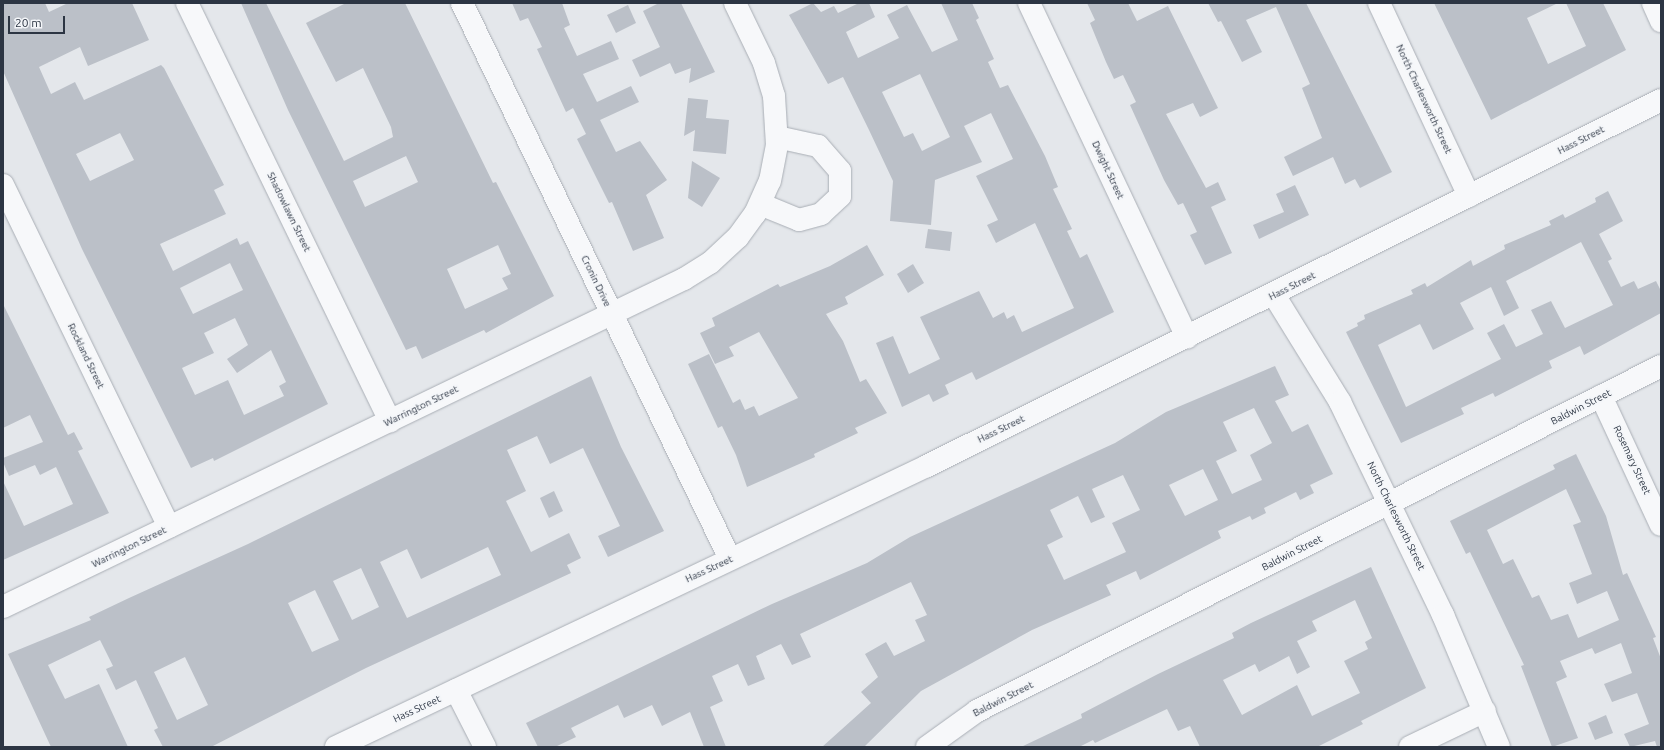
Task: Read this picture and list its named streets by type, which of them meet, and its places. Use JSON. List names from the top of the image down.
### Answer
{
  "streets": {
    "street": [
      "North Charlesworth Street",
      "Hass Street",
      "Dwight Street",
      "Shadowlawn Street",
      "Cronin Drive",
      "Rockland Street",
      "Warrington Street",
      "Baldwin Street",
      "Rosemary Street"
    ]
  },
  "crossings": [
    ["North Charlesworth Street", "Hass Street"],
    ["North Charlesworth Street", "Baldwin Street"],
    ["Hass Street", "Dwight Street"],
    ["Hass Street", "Cronin Drive"],
    ["Shadowlawn Street", "Warrington Street"],
    ["Cronin Drive", "Warrington Street"],
    ["Rockland Street", "Warrington Street"],
    ["Baldwin Street", "Rosemary Street"]
  ],
  "scale_bar": "20 m"
}
